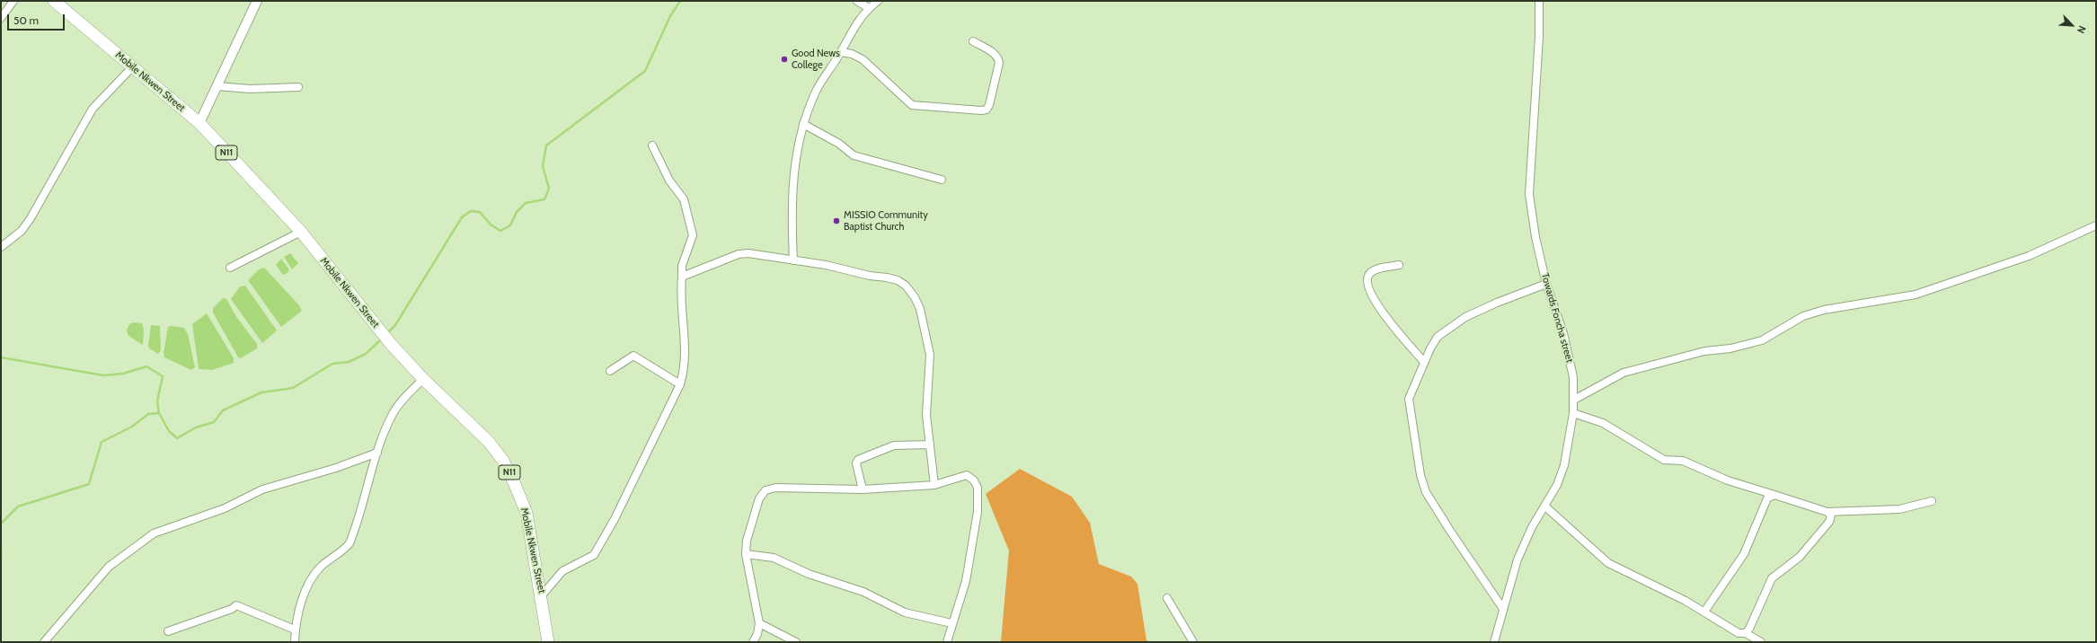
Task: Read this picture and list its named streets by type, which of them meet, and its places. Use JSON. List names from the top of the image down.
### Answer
{
  "streets": {
    "highway": ["Mobile Nkwen Street", "N11"],
    "street": ["Towards Foncha street"]
  },
  "places": ["Good News College", "MISSIO Community Baptist Church"],
  "scale_bar": "50 m",
  "north": "bottom right"
}
